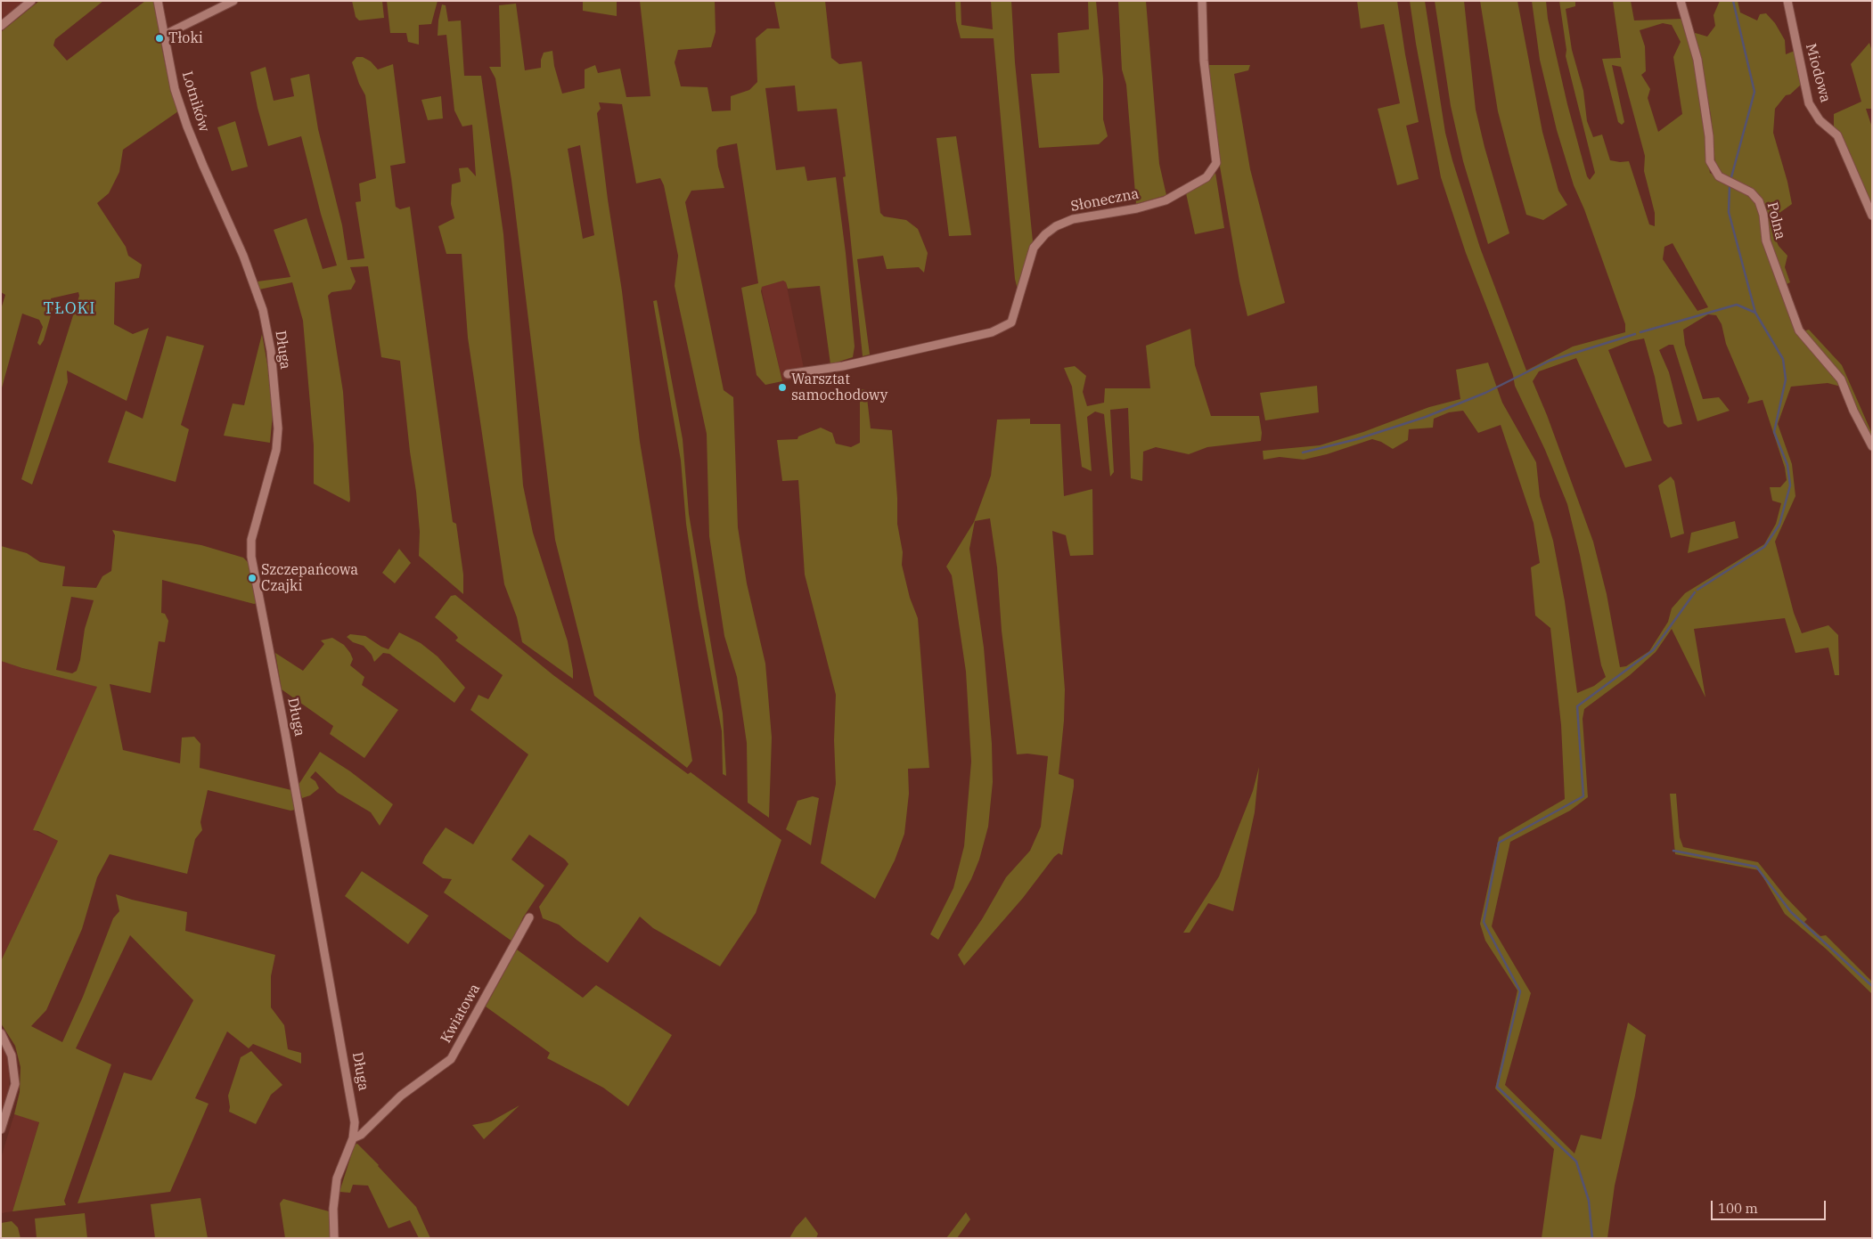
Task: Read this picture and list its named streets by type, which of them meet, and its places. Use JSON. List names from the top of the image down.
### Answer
{
  "streets": {
    "street": [
      "Miodowa",
      "Lotników",
      "Słoneczna",
      "Polna",
      "Długa",
      "Kwiatowa"
    ]
  },
  "crossings": [
    ["Lotników", "Długa"],
    ["Długa", "Kwiatowa"]
  ],
  "districts": ["TŁOKI"],
  "places": ["Tłoki", "Warsztat samochodowy", "Szczepańcowa Czajki"],
  "scale_bar": "100 m"
}
